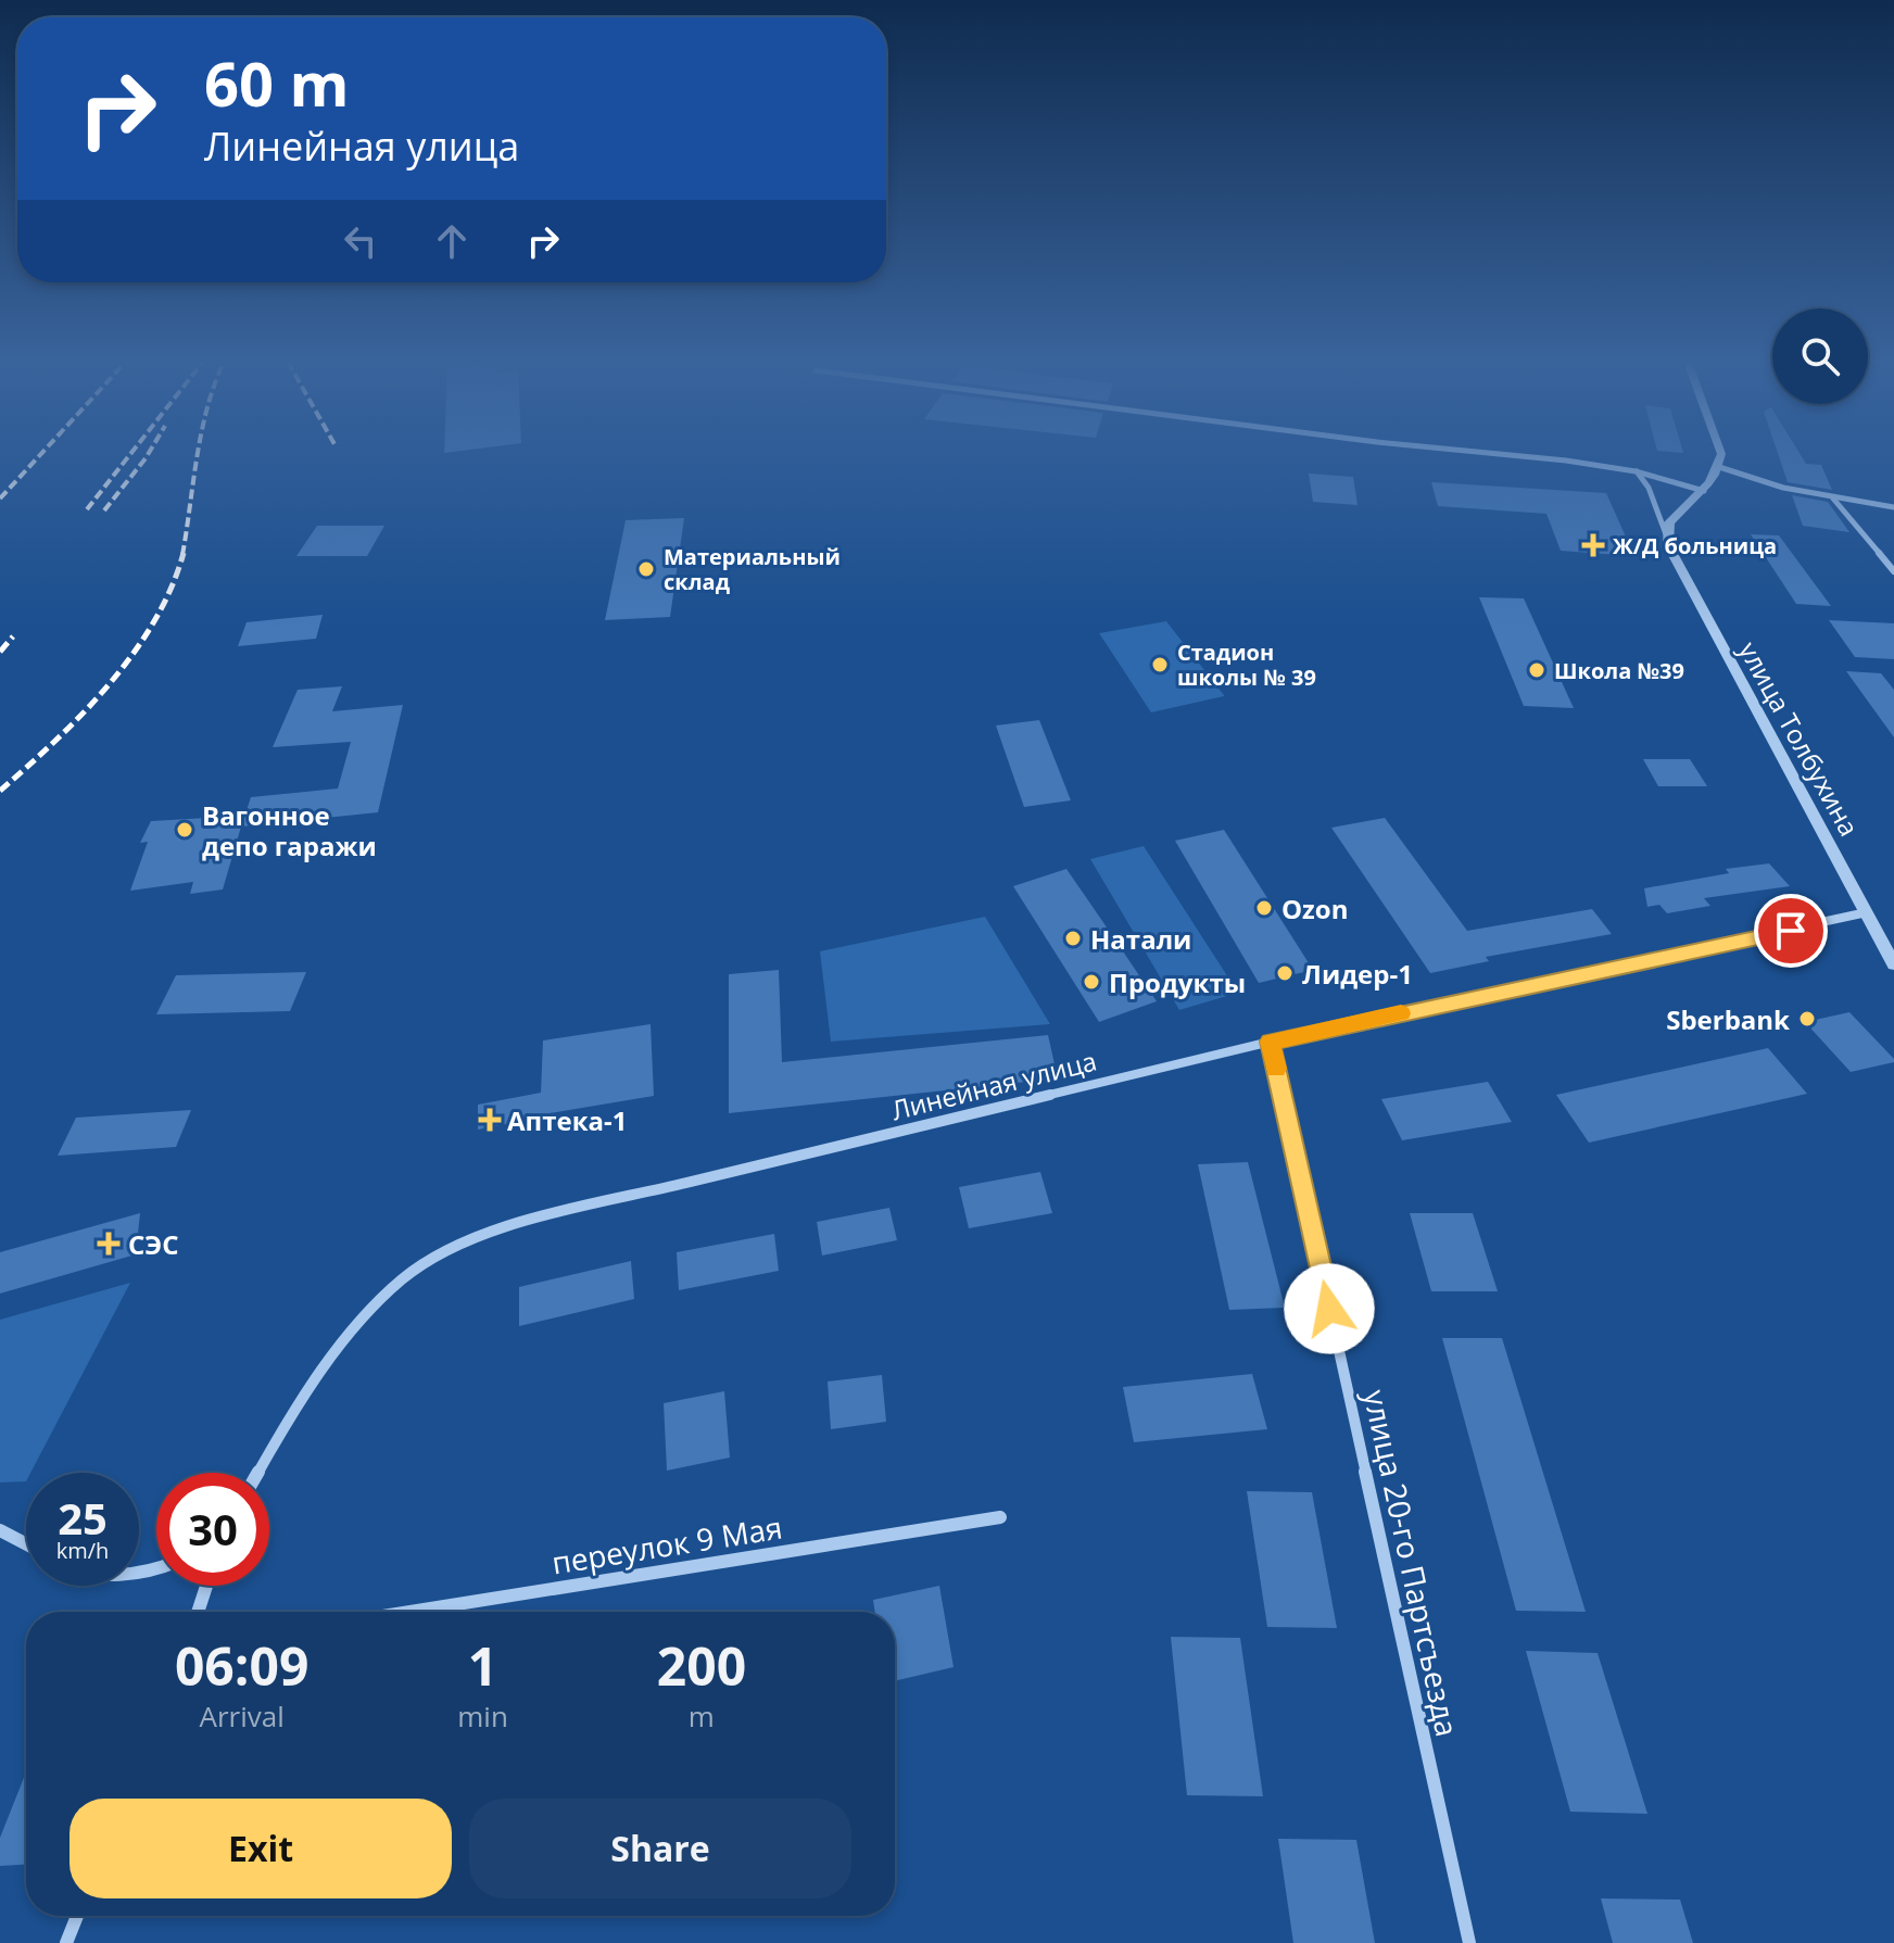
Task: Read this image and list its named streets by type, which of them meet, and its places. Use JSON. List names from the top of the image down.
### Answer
{
  "streets": {
    "street": [
      "улица Толбухина",
      "Линейная улица",
      "переулок 9 Мая",
      "улица 20-го Партсъезда"
    ]
  },
  "crossings": [
    ["улица Толбухина", "Линейная улица"],
    ["Линейная улица", "улица 20-го Партсъезда"]
  ],
  "places": {
    "health": ["Ж/Д больница", "Аптека-1", "СЭС"],
    "other": [
      "Материальный склад",
      "Стадион школы № 39",
      "Школа №39",
      "Вагонное депо гаражи",
      "Ozon",
      "Натали",
      "Лидер-1",
      "Продукты",
      "Sberbank"
    ]
  },
  "page": {
    "turn": ["60 m", "Линейная улица"],
    "speed": "25 km/h",
    "limit": "30",
    "eta": [
      "06:09",
      "Arrival",
      "1",
      "min",
      "200",
      "m"
    ],
    "buttons": ["Exit", "Share"]
  }
}
